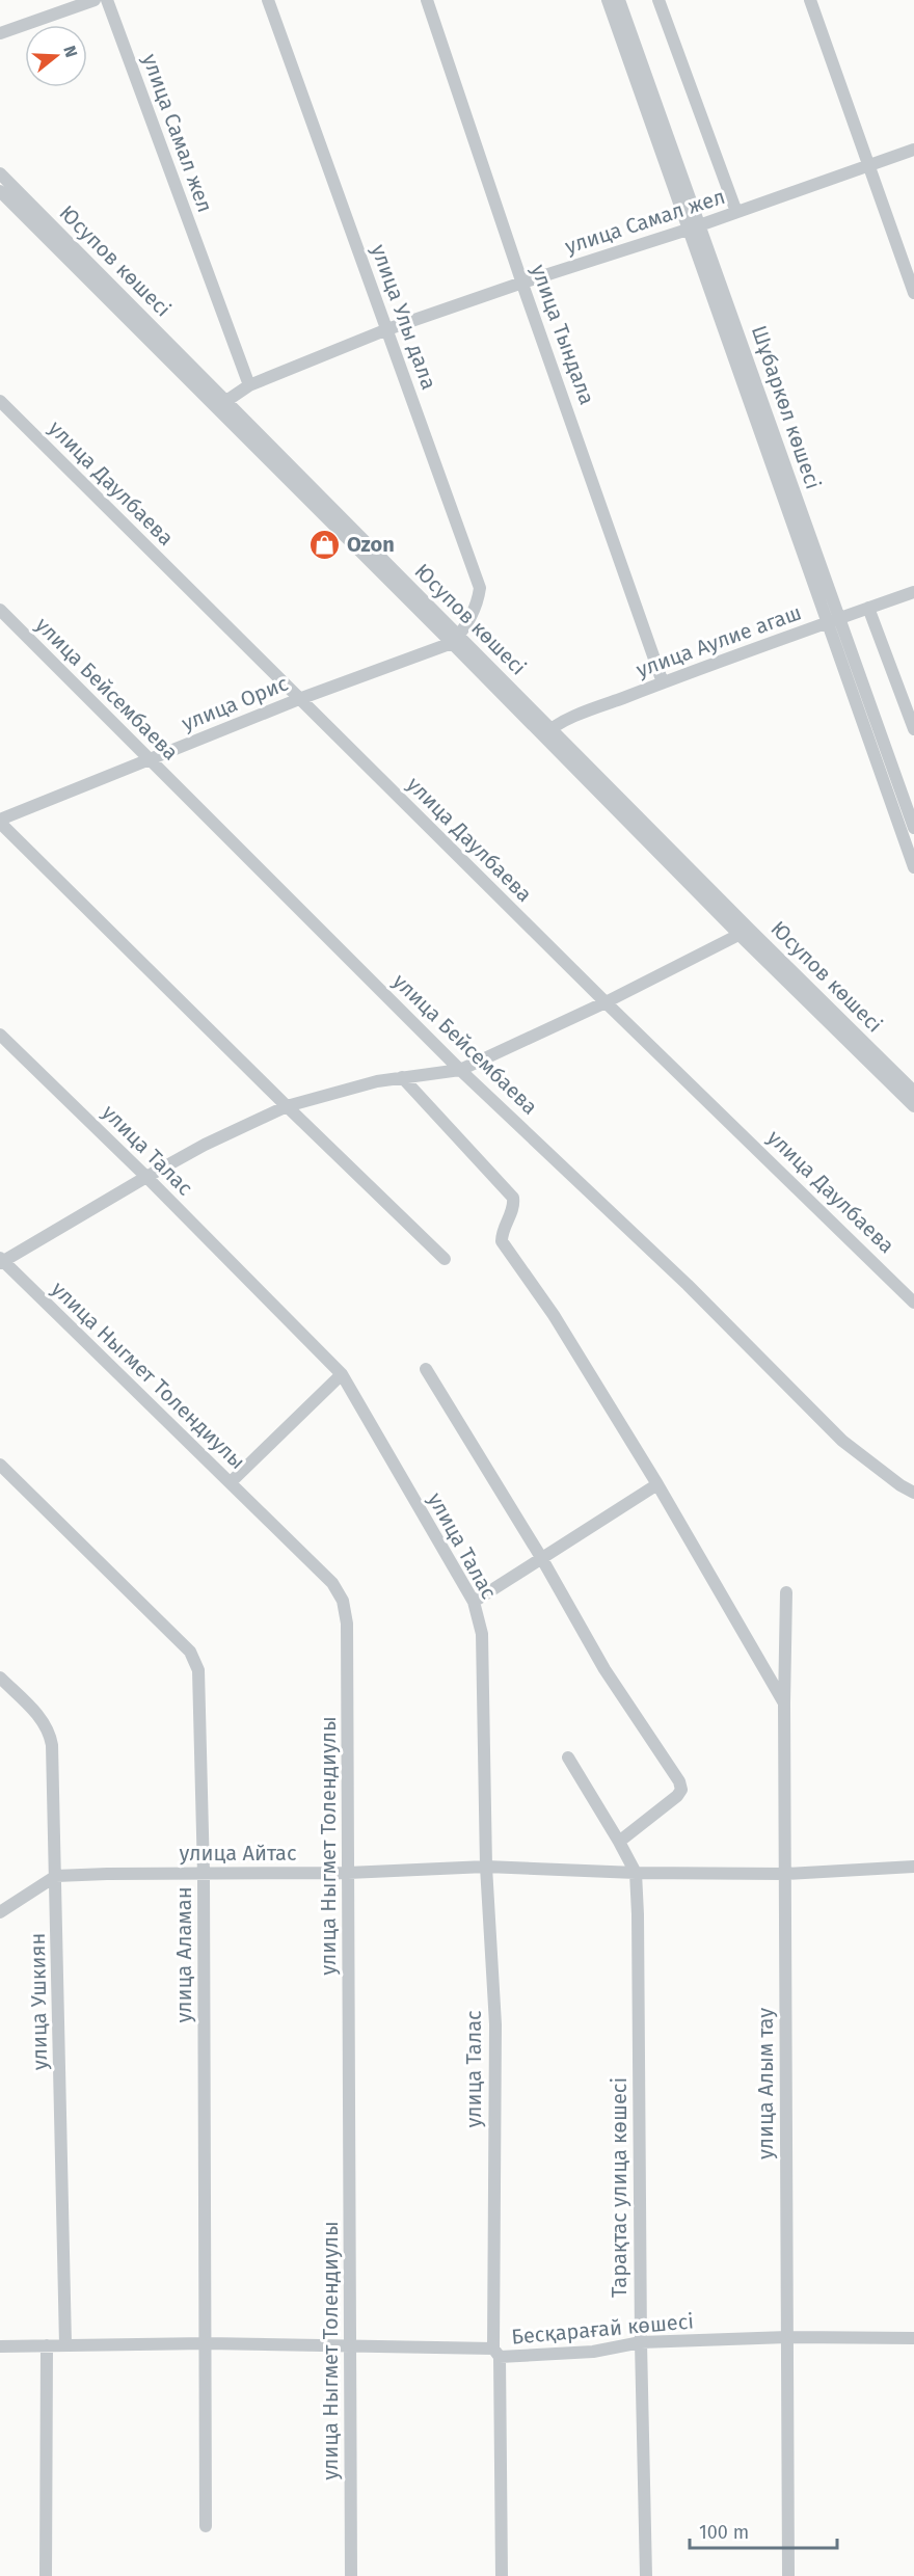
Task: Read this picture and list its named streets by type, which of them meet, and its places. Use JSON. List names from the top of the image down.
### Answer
{
  "streets": {
    "street": [
      "улица Самал жел",
      "Юсупов көшесі",
      "улица Улы дала",
      "улица Тындала",
      "улица Даулбаева",
      "улица Аулие агаш",
      "улица Бейсембаева",
      "улица Орис",
      "улица Талас",
      "улица Ныгмет Толендиулы",
      "улица Айтас",
      "улица Аламан",
      "улица Ушкиян",
      "улица Алым тау",
      "Тарақтас улица көшесі",
      "Бесқарағай көшесі"
    ]
  },
  "crossings": [
    ["улица Самал жел", "Юсупов көшесі"],
    ["улица Самал жел", "улица Улы дала"],
    ["улица Самал жел", "улица Тындала"],
    ["Юсупов көшесі", "улица Улы дала"],
    ["Юсупов көшесі", "улица Аулие агаш"],
    ["Юсупов көшесі", "улица Орис"],
    ["улица Улы дала", "улица Орис"],
    ["улица Тындала", "улица Аулие агаш"],
    ["улица Даулбаева", "улица Орис"],
    ["улица Бейсембаева", "улица Орис"],
    ["улица Талас", "улица Айтас"],
    ["улица Талас", "Бесқарағай көшесі"],
    ["улица Ныгмет Толендиулы", "улица Айтас"],
    ["улица Ныгмет Толендиулы", "Бесқарағай көшесі"],
    ["улица Айтас", "улица Аламан"],
    ["улица Айтас", "улица Ушкиян"],
    ["улица Айтас", "улица Алым тау"],
    ["улица Айтас", "Тарақтас улица көшесі"],
    ["улица Аламан", "Бесқарағай көшесі"],
    ["улица Ушкиян", "Бесқарағай көшесі"],
    ["улица Алым тау", "Бесқарағай көшесі"],
    ["Тарақтас улица көшесі", "Бесқарағай көшесі"]
  ],
  "places": {
    "shop": ["Ozon"]
  },
  "scale_bar": "100 m",
  "north": "right"
}
